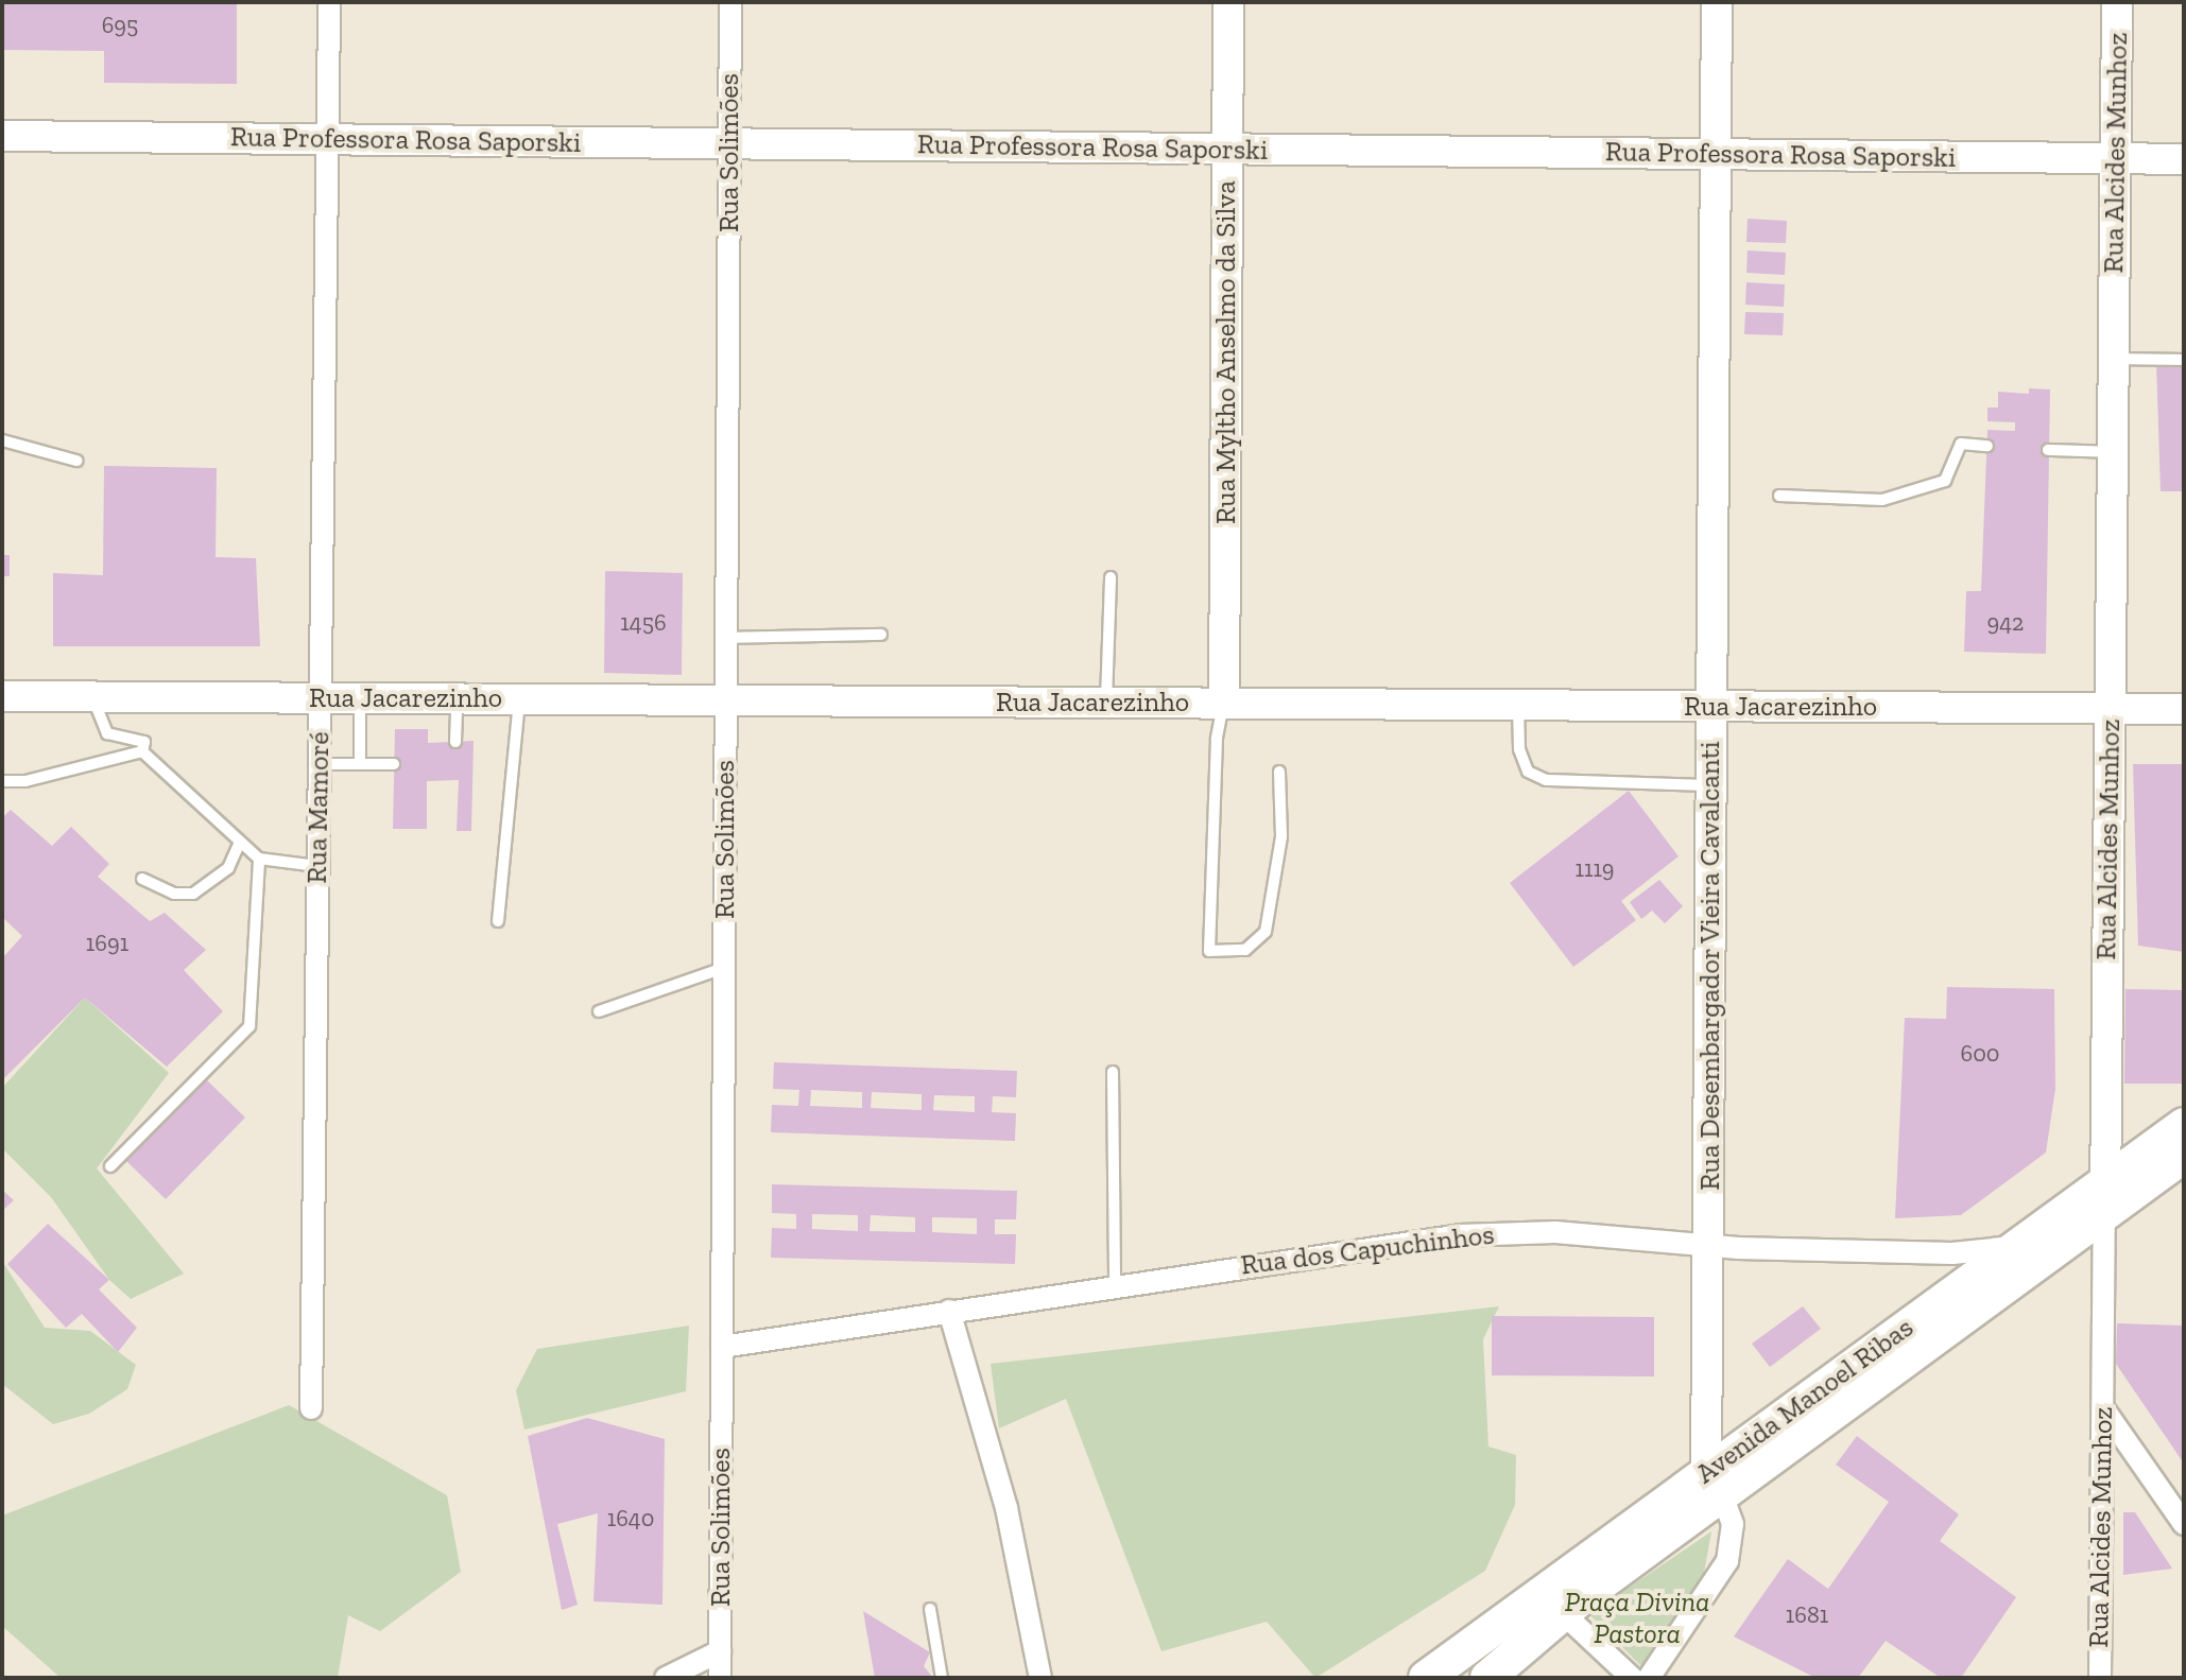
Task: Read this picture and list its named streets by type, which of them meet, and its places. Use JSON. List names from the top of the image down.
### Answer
{
  "streets": {
    "main road": ["Avenida Manoel Ribas"],
    "street": [
      "Rua Professora Rosa Saporski",
      "Rua Solimões",
      "Rua Alcides Munhoz",
      "Rua Myltho Anselmo da Silva",
      "Rua Jacarezinho",
      "Rua Mamoré",
      "Rua Desembargador Vieira Cavalcanti",
      "Rua dos Capuchinhos"
    ]
  },
  "crossings": [
    ["Rua Professora Rosa Saporski", "Rua Solimões"],
    ["Rua Professora Rosa Saporski", "Rua Alcides Munhoz"],
    ["Rua Professora Rosa Saporski", "Rua Myltho Anselmo da Silva"],
    ["Rua Professora Rosa Saporski", "Rua Mamoré"],
    ["Rua Professora Rosa Saporski", "Rua Desembargador Vieira Cavalcanti"],
    ["Rua Solimões", "Rua Jacarezinho"],
    ["Rua Solimões", "Rua dos Capuchinhos"],
    ["Rua Alcides Munhoz", "Rua Jacarezinho"],
    ["Rua Alcides Munhoz", "Avenida Manoel Ribas"],
    ["Rua Myltho Anselmo da Silva", "Rua Jacarezinho"],
    ["Rua Jacarezinho", "Rua Mamoré"],
    ["Rua Jacarezinho", "Rua Desembargador Vieira Cavalcanti"],
    ["Rua Desembargador Vieira Cavalcanti", "Rua dos Capuchinhos"],
    ["Rua Desembargador Vieira Cavalcanti", "Avenida Manoel Ribas"],
    ["Rua dos Capuchinhos", "Avenida Manoel Ribas"]
  ],
  "parks": ["Praça Divina Pastora"],
  "house_numbers": [
    "695",
    "1456",
    "942",
    "1119",
    "1691",
    "600",
    "1640",
    "1681"
  ]
}
